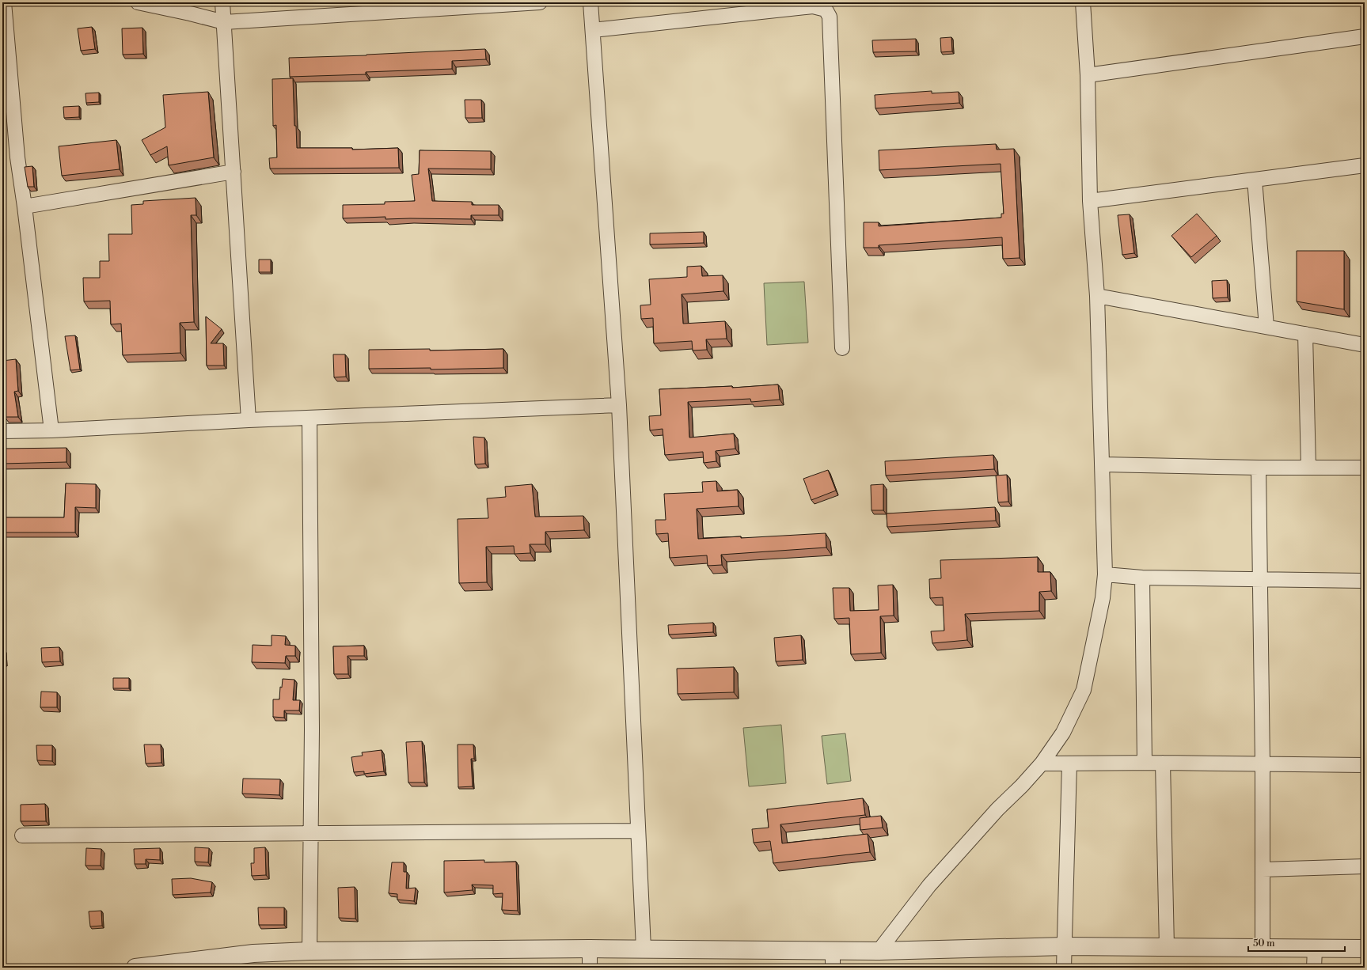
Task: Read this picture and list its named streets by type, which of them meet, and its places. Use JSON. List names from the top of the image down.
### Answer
{
  "scale_bar": "50 m"
}
